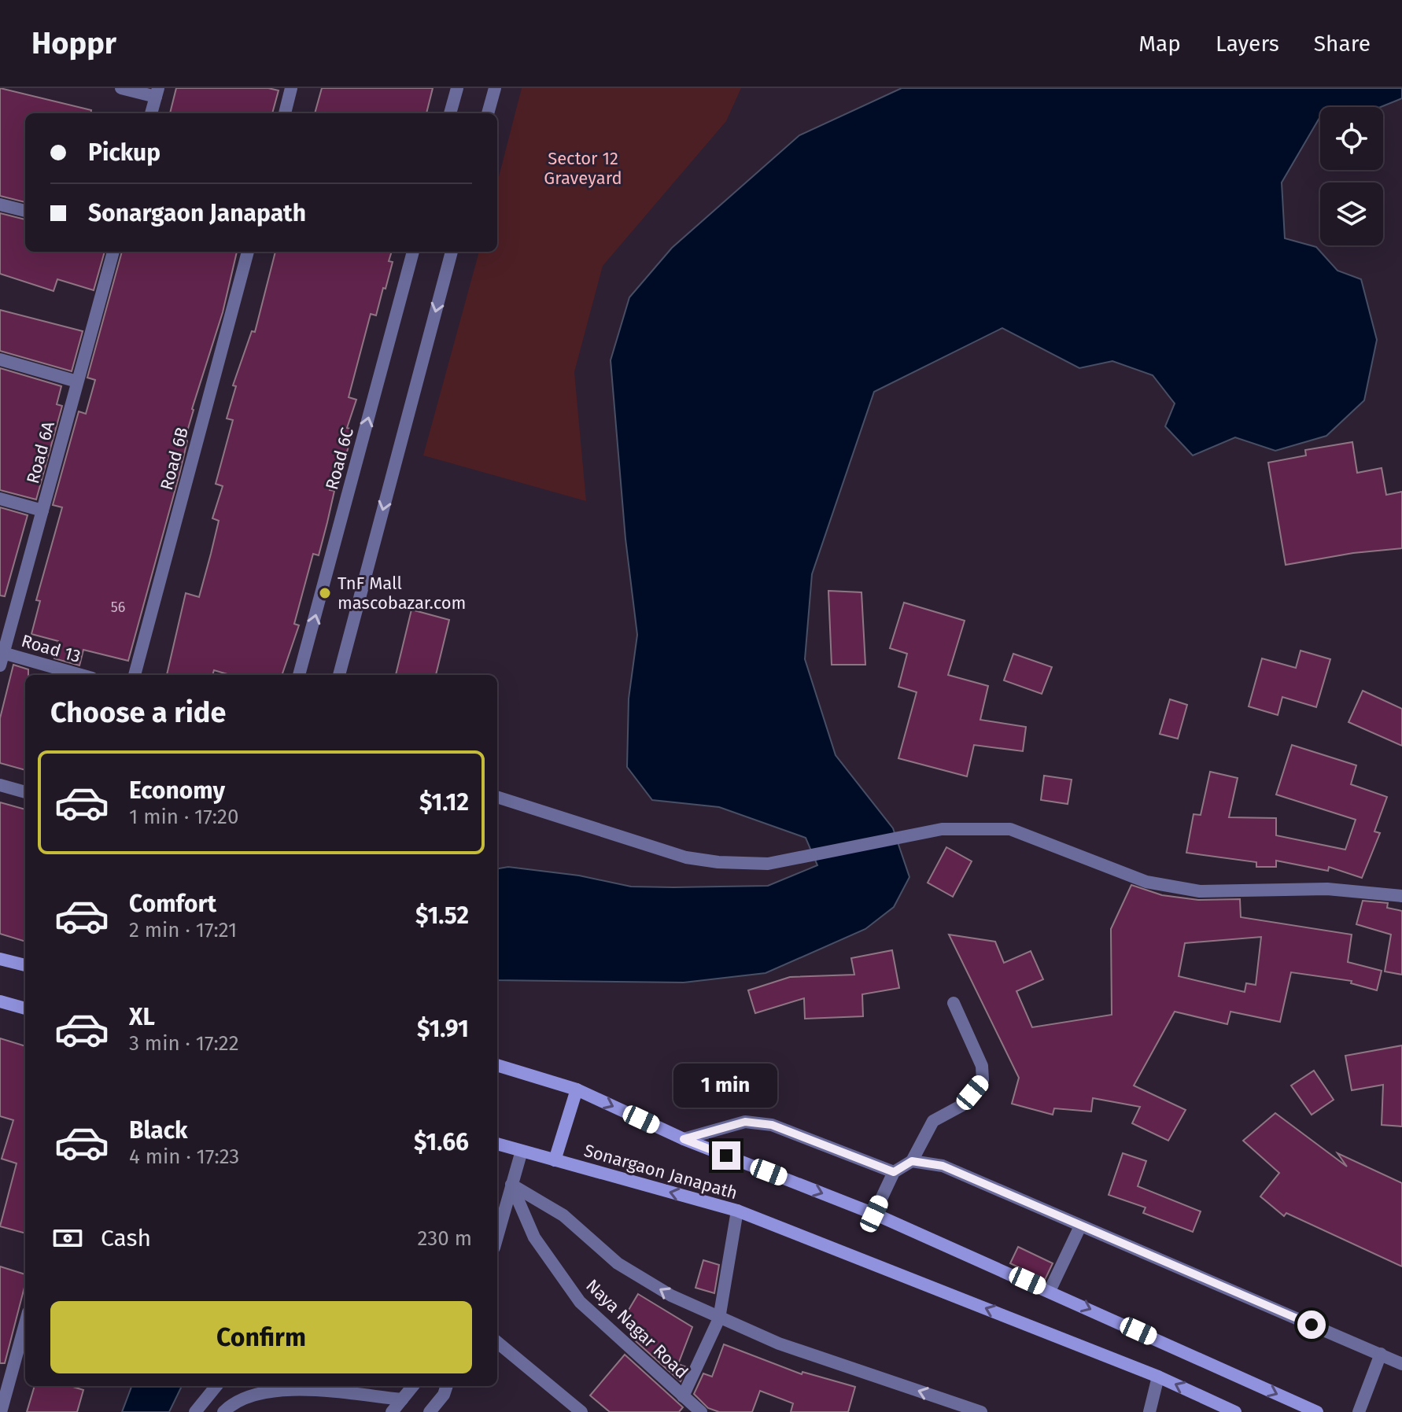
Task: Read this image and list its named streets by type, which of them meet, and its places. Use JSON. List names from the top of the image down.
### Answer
{
  "streets": {
    "main road": ["Sonargaon Janapath"],
    "street": [
      "Road 6A",
      "Road 6B",
      "Road 6C",
      "Road 13",
      "Naya Nagar Road"
    ]
  },
  "crossings": [
    ["Road 6A", "Road 13"],
    ["Sonargaon Janapath", "Naya Nagar Road"]
  ],
  "parks": ["Sector 12 Graveyard"],
  "places": ["TnF Mall mascobazar.com"],
  "house_numbers": ["56"],
  "page": {
    "header": "Hoppr",
    "nav": ["Map", "Layers", "Share"],
    "banner": ["Pickup", "Sonargaon Janapath"],
    "heading": "Choose a ride",
    "list": [
      {
        "name": "Economy",
        "note": "1 min · 17:20",
        "value": "$1.12"
      },
      {
        "name": "Comfort",
        "note": "2 min · 17:21",
        "value": "$1.52"
      },
      {
        "name": "XL",
        "note": "3 min · 17:22",
        "value": "$1.91"
      },
      {
        "name": "Black",
        "note": "4 min · 17:23",
        "value": "$1.66"
      }
    ],
    "bubble": "1 min",
    "pay": ["Cash", "230 m"],
    "buttons": "Confirm"
  }
}
